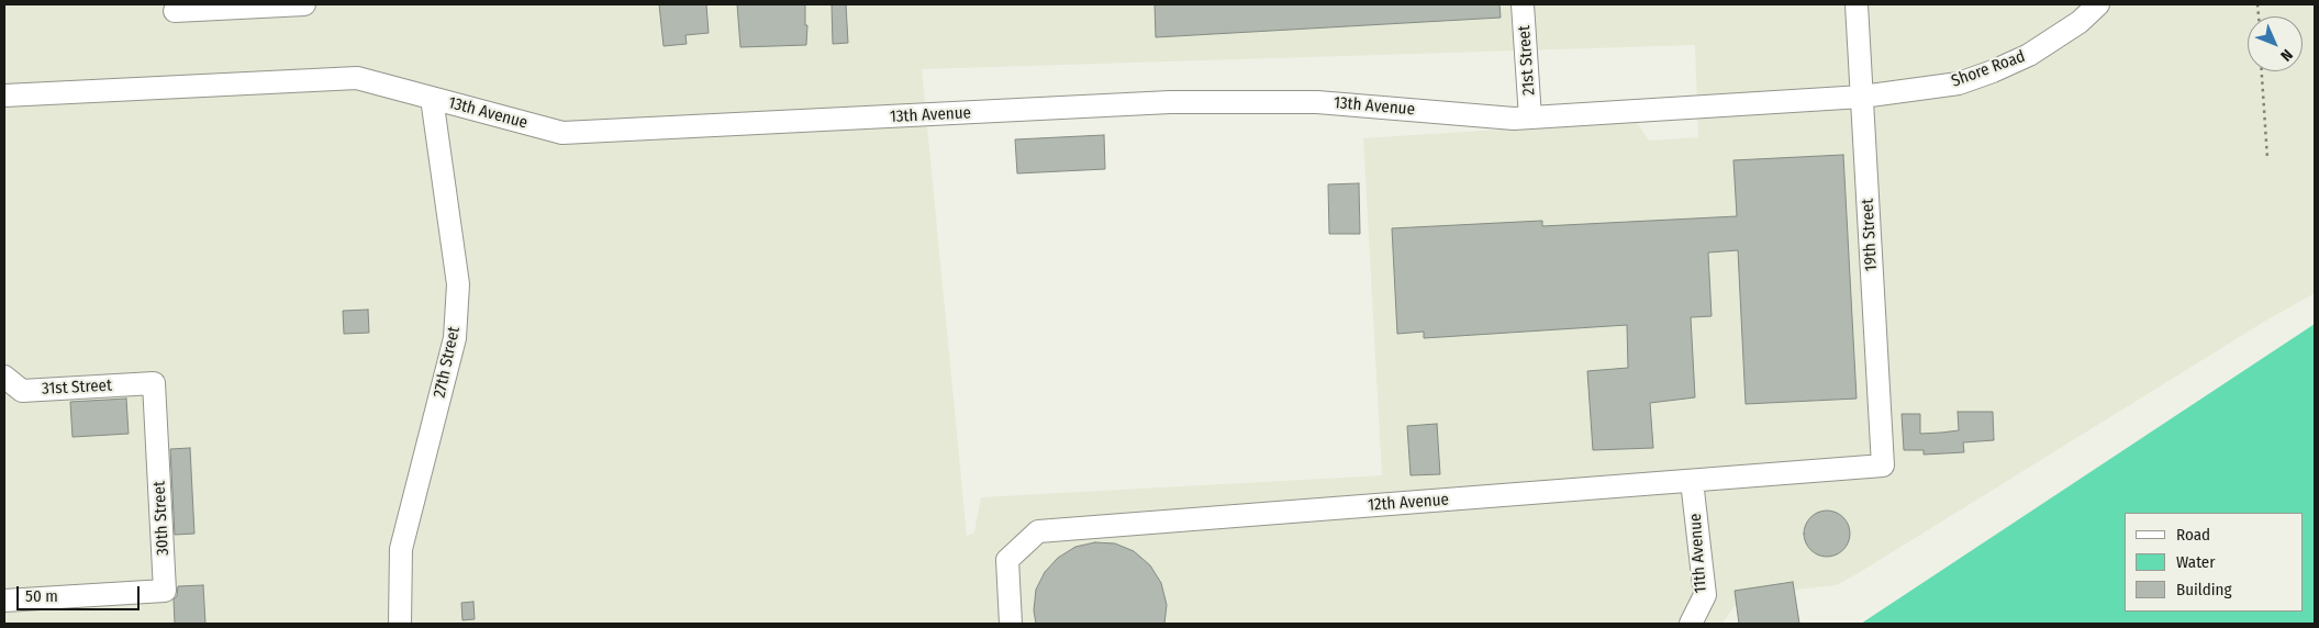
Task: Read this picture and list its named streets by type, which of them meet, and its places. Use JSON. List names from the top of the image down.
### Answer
{
  "streets": {
    "lane": [
      "21st Street",
      "Shore Road",
      "13th Avenue",
      "19th Street",
      "27th Street",
      "31st Street",
      "12th Avenue",
      "30th Street",
      "11th Avenue"
    ]
  },
  "crossings": [
    ["21st Street", "13th Avenue"],
    ["Shore Road", "13th Avenue"],
    ["Shore Road", "19th Street"],
    ["13th Avenue", "19th Street"],
    ["13th Avenue", "27th Street"],
    ["19th Street", "12th Avenue"],
    ["31st Street", "30th Street"],
    ["12th Avenue", "11th Avenue"]
  ],
  "legend": ["Road", "Water", "Building"],
  "scale_bar": "50 m",
  "north": "bottom right"
}
